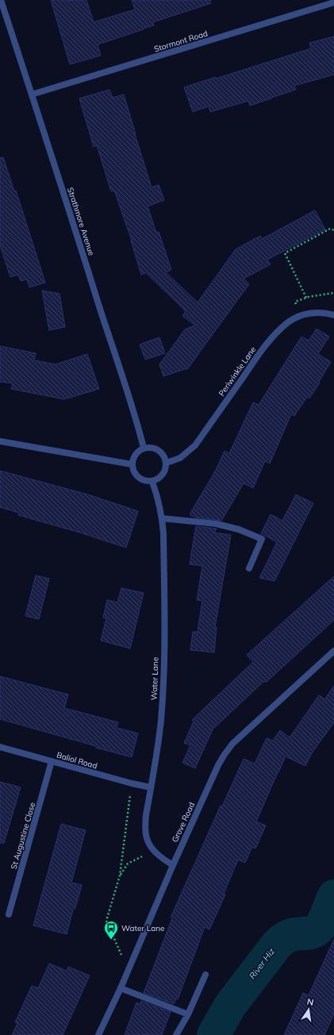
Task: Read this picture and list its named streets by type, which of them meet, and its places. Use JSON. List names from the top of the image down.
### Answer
{
  "streets": {
    "street": [
      "Stormont Road",
      "Strathmore Avenue",
      "Periwinkle Lane",
      "Water Lane",
      "Baliol Road",
      "Grove Road",
      "St Augustine Close"
    ]
  },
  "crossings": [
    ["Stormont Road", "Strathmore Avenue"],
    ["Strathmore Avenue", "Periwinkle Lane"],
    ["Strathmore Avenue", "Water Lane"],
    ["Periwinkle Lane", "Water Lane"],
    ["Water Lane", "Baliol Road"],
    ["Water Lane", "Grove Road"],
    ["Baliol Road", "St Augustine Close"]
  ],
  "water": ["River Hiz"],
  "places": {
    "bus stop": ["Water Lane"]
  },
  "north": "top"
}
